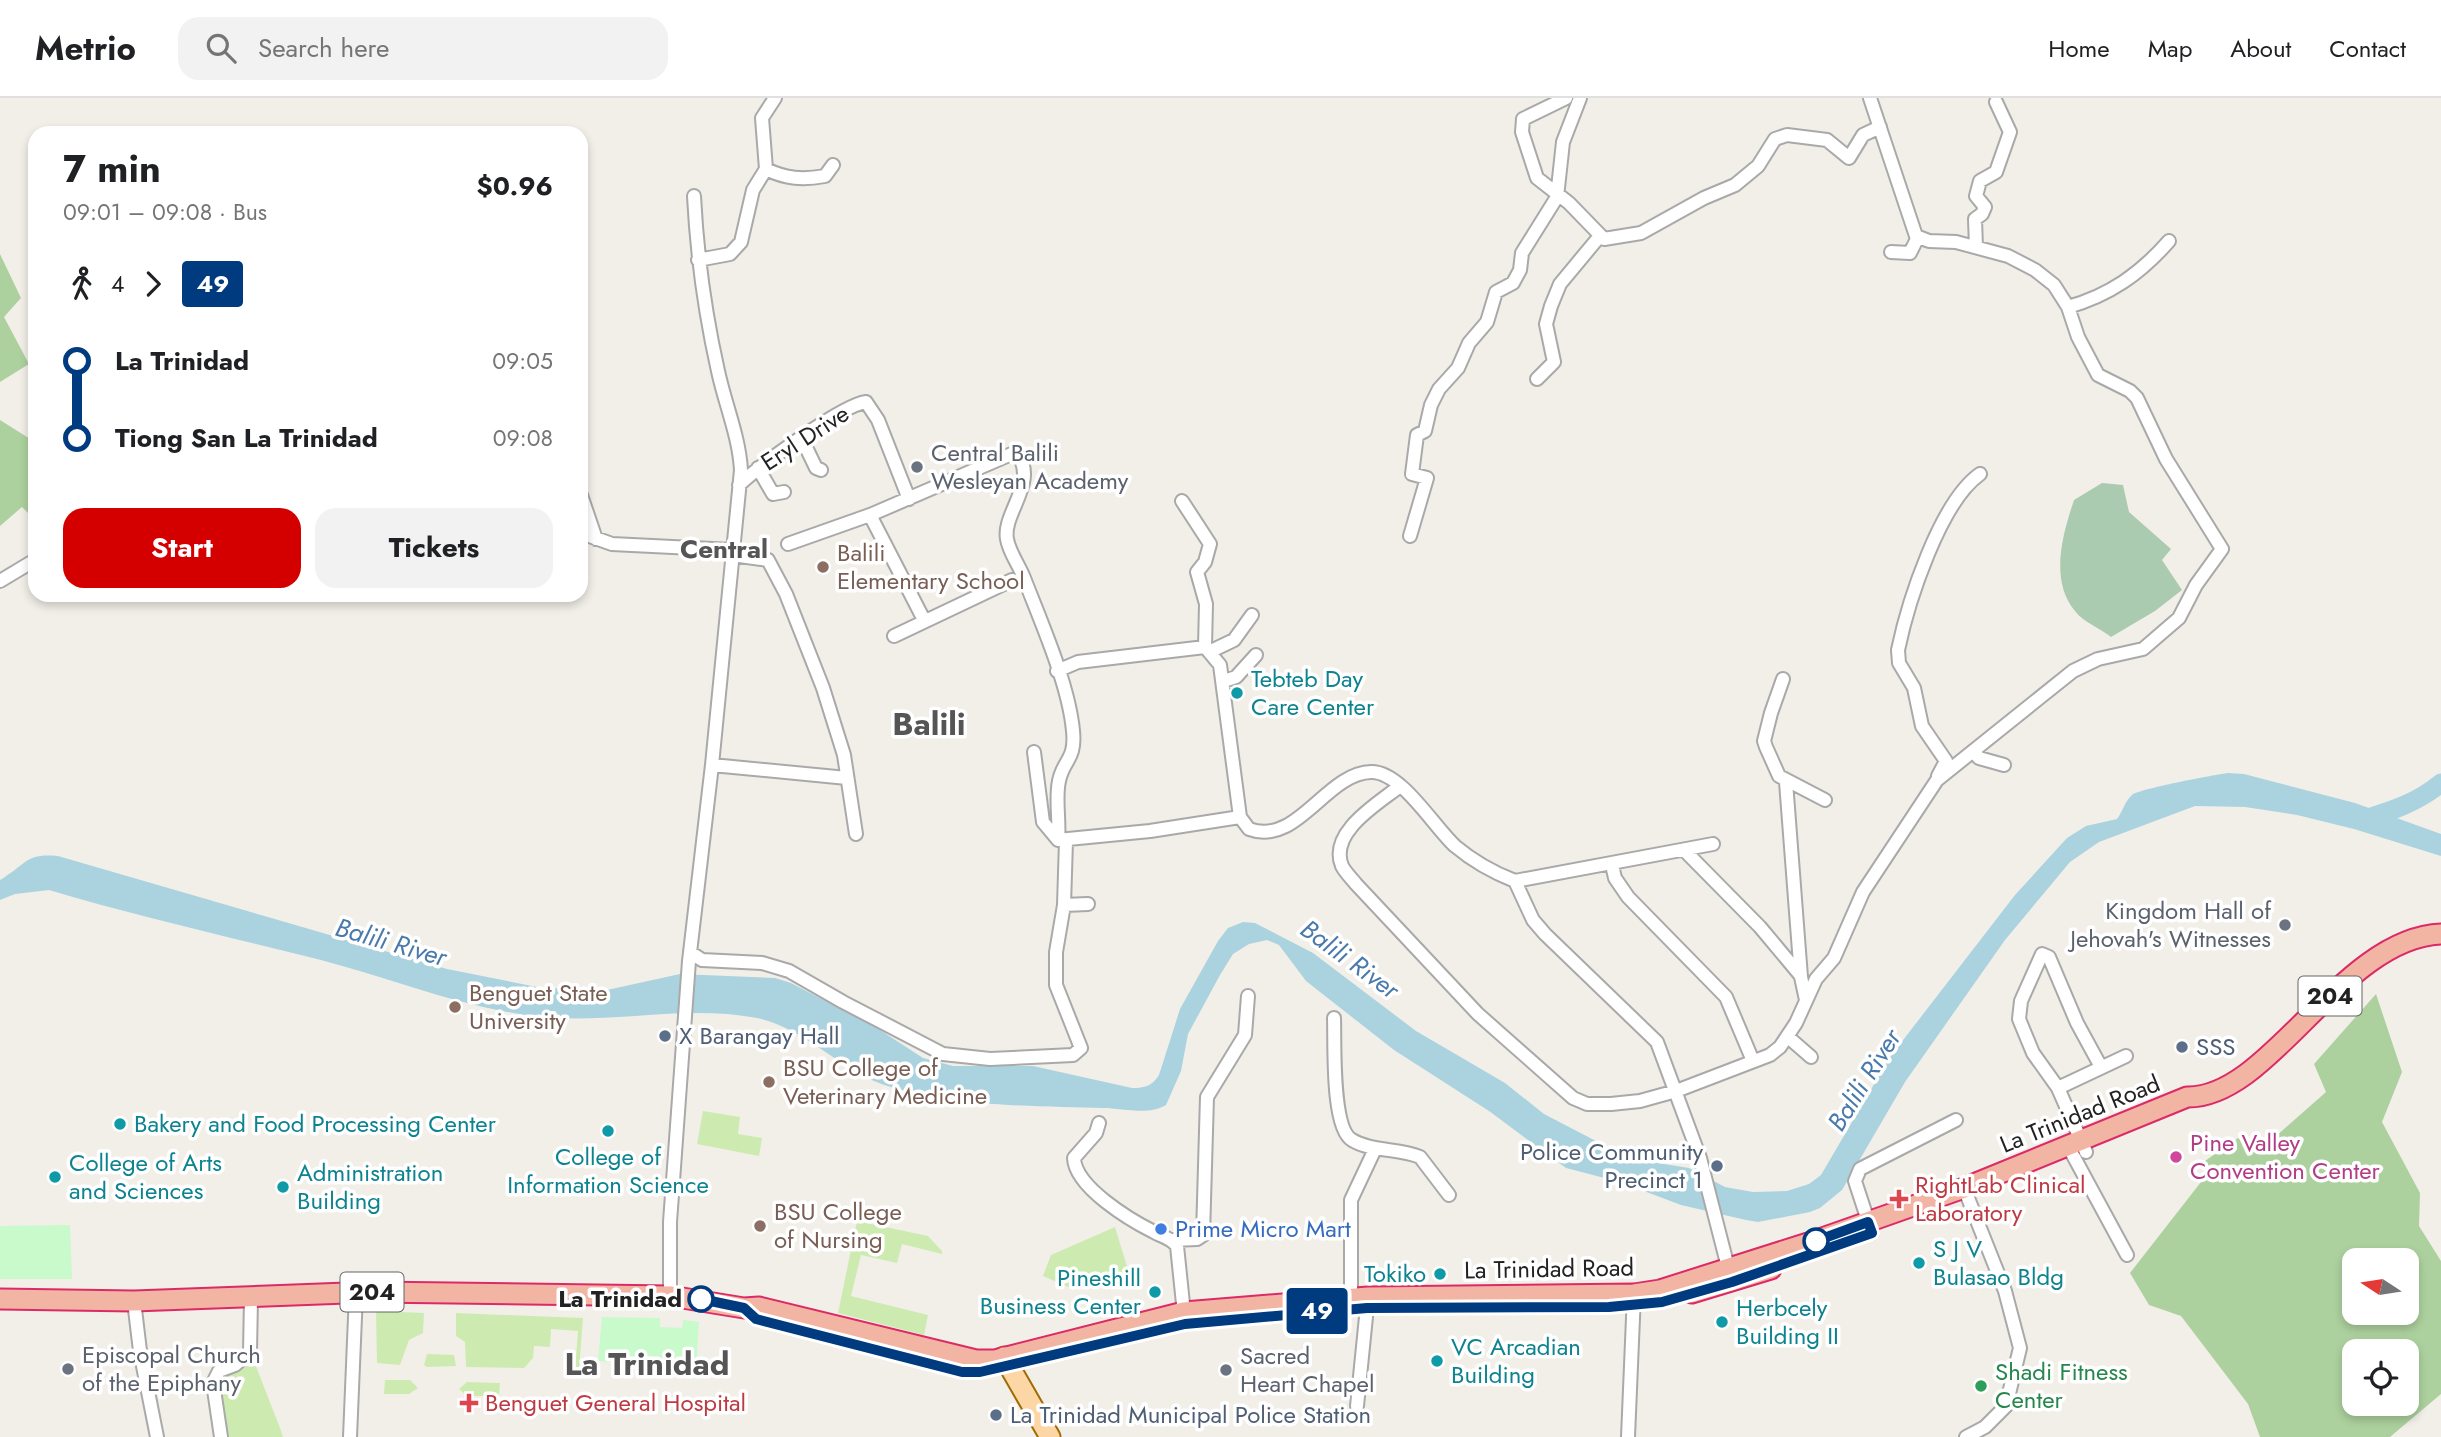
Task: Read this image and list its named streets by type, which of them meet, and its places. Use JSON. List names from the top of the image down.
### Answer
{
  "streets": {
    "highway": ["204", "La Trinidad Road"],
    "street": ["Eryl Drive"]
  },
  "crossings": [
    ["204", "La Trinidad Road"]
  ],
  "districts": ["Central", "Balili", "La Trinidad"],
  "water": ["Balili River"],
  "places": {
    "other": [
      "Central Balili Wesleyan Academy",
      "Balili Elementary School",
      "Tebteb Day Care Center",
      "Kingdom Hall of Jehovah's Witnesses",
      "Benguet State University",
      "X Barangay Hall",
      "SSS",
      "BSU College of Veterinary Medicine",
      "Bakery and Food Processing Center",
      "College of Information Science",
      "Pine Valley Convention Center",
      "Police Community Precinct 1",
      "College of Arts and Sciences",
      "Administration Building",
      "BSU College of Nursing",
      "Prime Micro Mart",
      "S J V Bulasao Bldg",
      "Tokiko",
      "Pineshill Business Center",
      "La Trinidad",
      "Herbcely Building II",
      "VC Arcadian Building",
      "Episcopal Church of the Epiphany",
      "Sacred Heart Chapel",
      "Shadi Fitness Center",
      "La Trinidad Municipal Police Station"
    ],
    "health": ["RightLab Clinical Laboratory", "Benguet General Hospital"]
  },
  "lines": ["bus line 49"],
  "north": "left",
  "page": {
    "header": "Metrio",
    "search": "Search here",
    "nav": [
      "Home",
      "Map",
      "About",
      "Contact"
    ],
    "on_map": "49",
    "heading": ["7 min", "09:01 – 09:08 · Bus", "$0.96"],
    "legs": ["4", "49"],
    "list": [
      {
        "name": "La Trinidad",
        "value": "09:05"
      },
      {
        "name": "Tiong San La Trinidad",
        "value": "09:08"
      }
    ],
    "buttons": ["Start", "Tickets"]
  }
}
